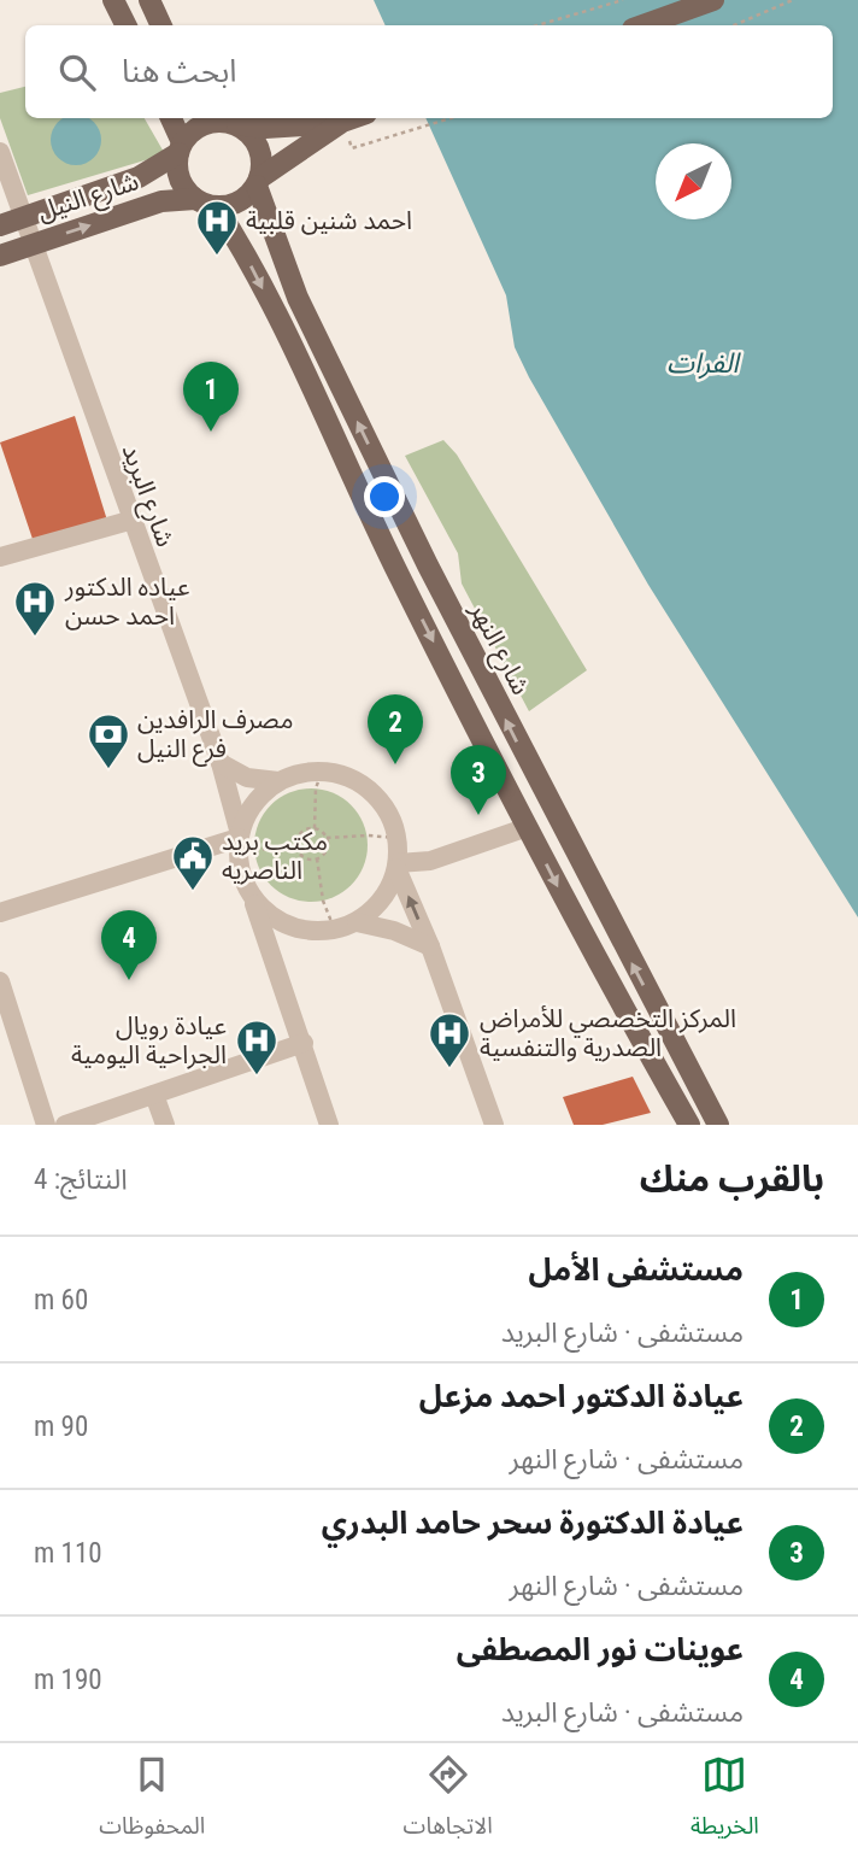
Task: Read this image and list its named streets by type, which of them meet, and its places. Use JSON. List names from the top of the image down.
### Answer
{
  "streets": {
    "main road": ["شارع النيل", "شارع النهر"],
    "street": ["شارع البريد"]
  },
  "crossings": [
    ["شارع النيل", "شارع البريد"],
    ["شارع النيل", "شارع النهر"]
  ],
  "water": ["الفرات"],
  "places": {
    "hospital": [
      "احمد شنين قلبية",
      "عياده الدكتور احمد حسن",
      "المركز التخصصي للأمراض الصدرية والتنفسية",
      "عيادة رويال الجراحية اليومية"
    ],
    "bank": ["مصرف الرافدين فرع النيل"],
    "public building": ["مكتب بريد الناصريه"]
  },
  "north": "bottom left",
  "page": {
    "search": "ابحث هنا",
    "pins": [
      "1",
      "2",
      "3",
      "4"
    ],
    "heading": ["بالقرب منك", "النتائج: 4"],
    "list": [
      {
        "mark": "1",
        "name": "مستشفى الأمل",
        "note": "مستشفى · شارع البريد",
        "value": "60 m"
      },
      {
        "mark": "2",
        "name": "عيادة الدكتور احمد مزعل",
        "note": "مستشفى · شارع النهر",
        "value": "90 m"
      },
      {
        "mark": "3",
        "name": "عيادة الدكتورة سحر حامد البدري",
        "note": "مستشفى · شارع النهر",
        "value": "110 m"
      },
      {
        "mark": "4",
        "name": "عوينات نور المصطفى",
        "note": "مستشفى · شارع البريد",
        "value": "190 m"
      }
    ],
    "nav": ["الخريطة", "الاتجاهات", "المحفوظات"]
  }
}
